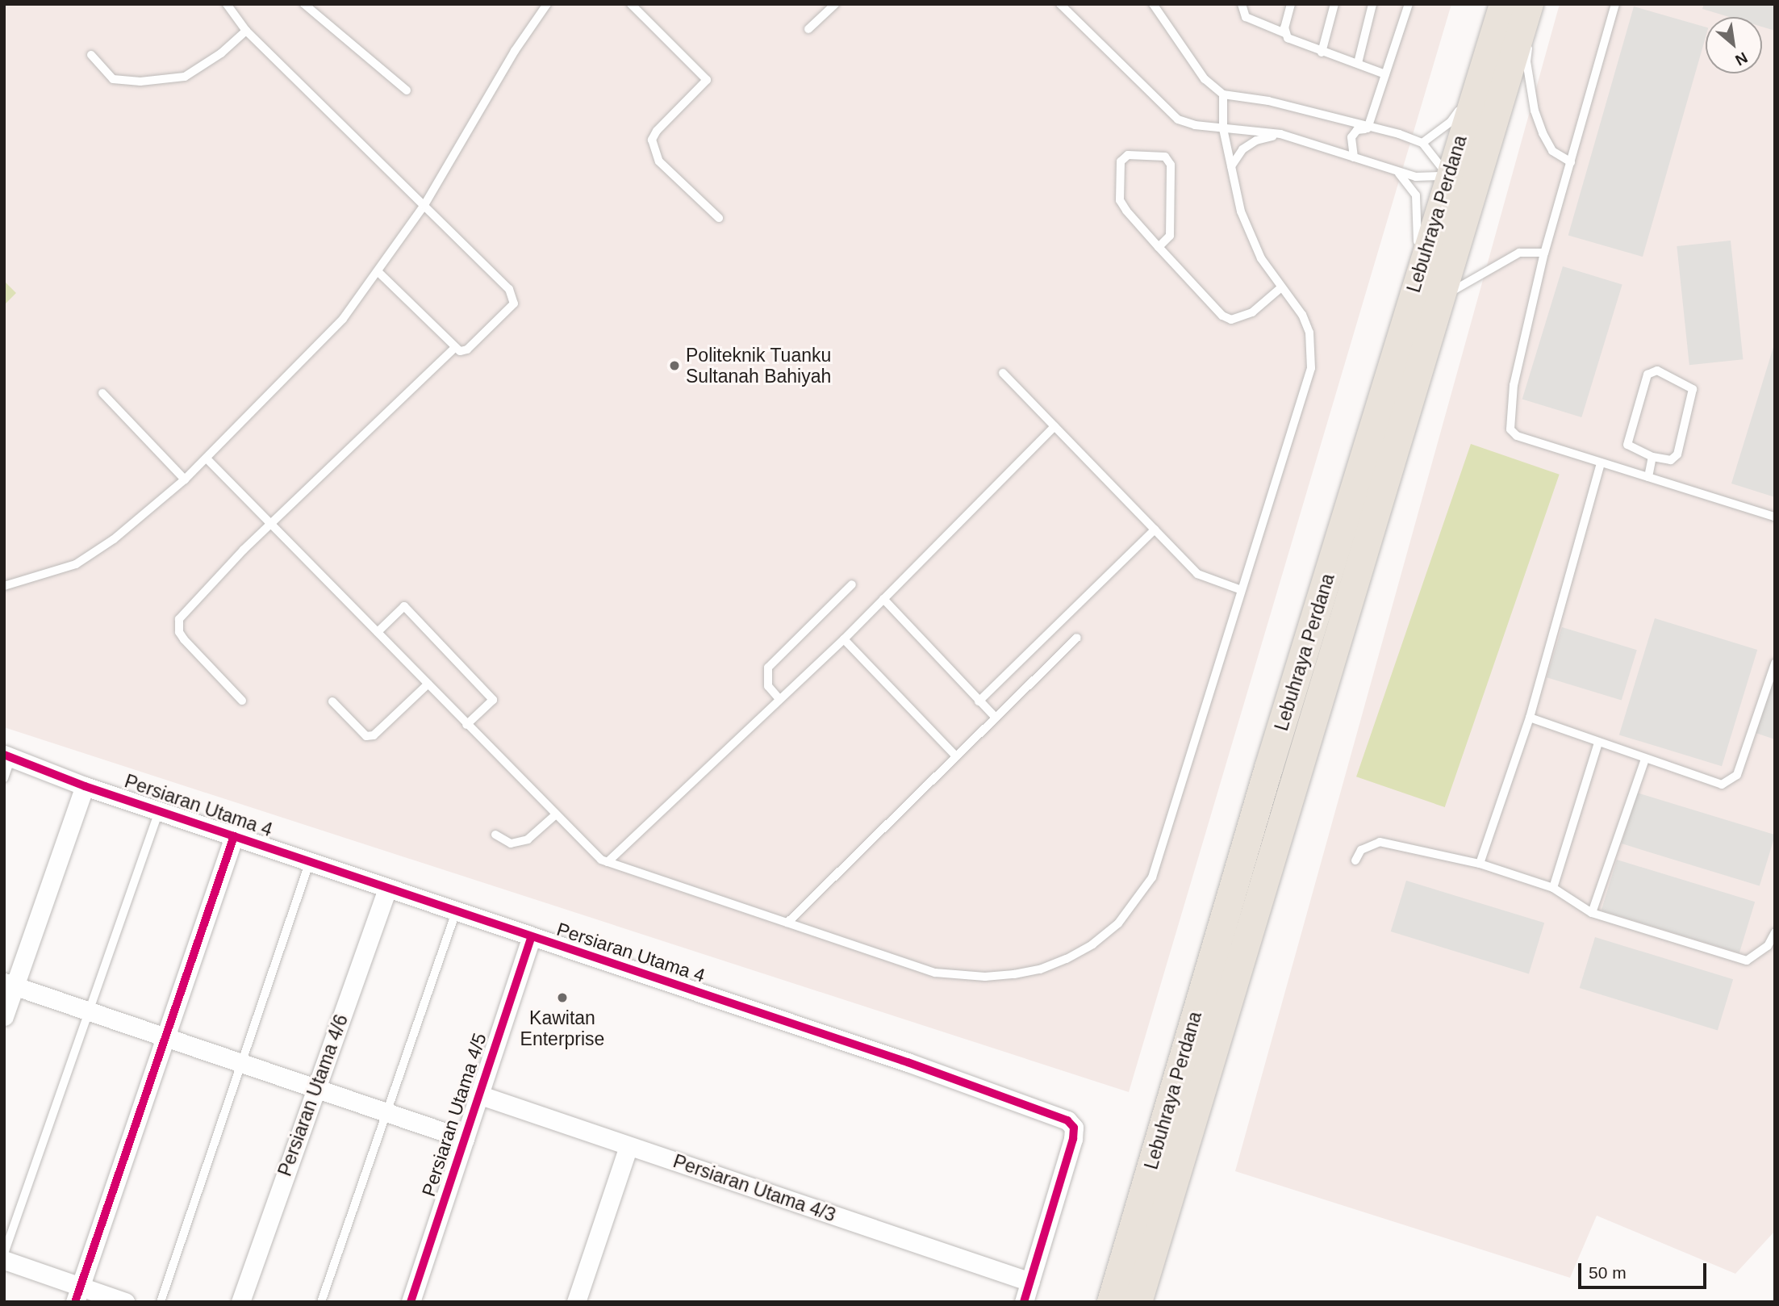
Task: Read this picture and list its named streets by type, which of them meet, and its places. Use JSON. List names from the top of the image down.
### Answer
{
  "streets": {
    "main road": ["Lebuhraya Perdana"],
    "street": [
      "Persiaran Utama 4",
      "Persiaran Utama 4/6",
      "Persiaran Utama 4/5",
      "Persiaran Utama 4/3"
    ]
  },
  "crossings": [
    ["Persiaran Utama 4", "Persiaran Utama 4/6"],
    ["Persiaran Utama 4", "Persiaran Utama 4/5"],
    ["Persiaran Utama 4", "Persiaran Utama 4/3"],
    ["Persiaran Utama 4/5", "Persiaran Utama 4/3"]
  ],
  "places": ["Politeknik Tuanku Sultanah Bahiyah", "Kawitan Enterprise"],
  "scale_bar": "50 m",
  "north": "bottom right"
}
